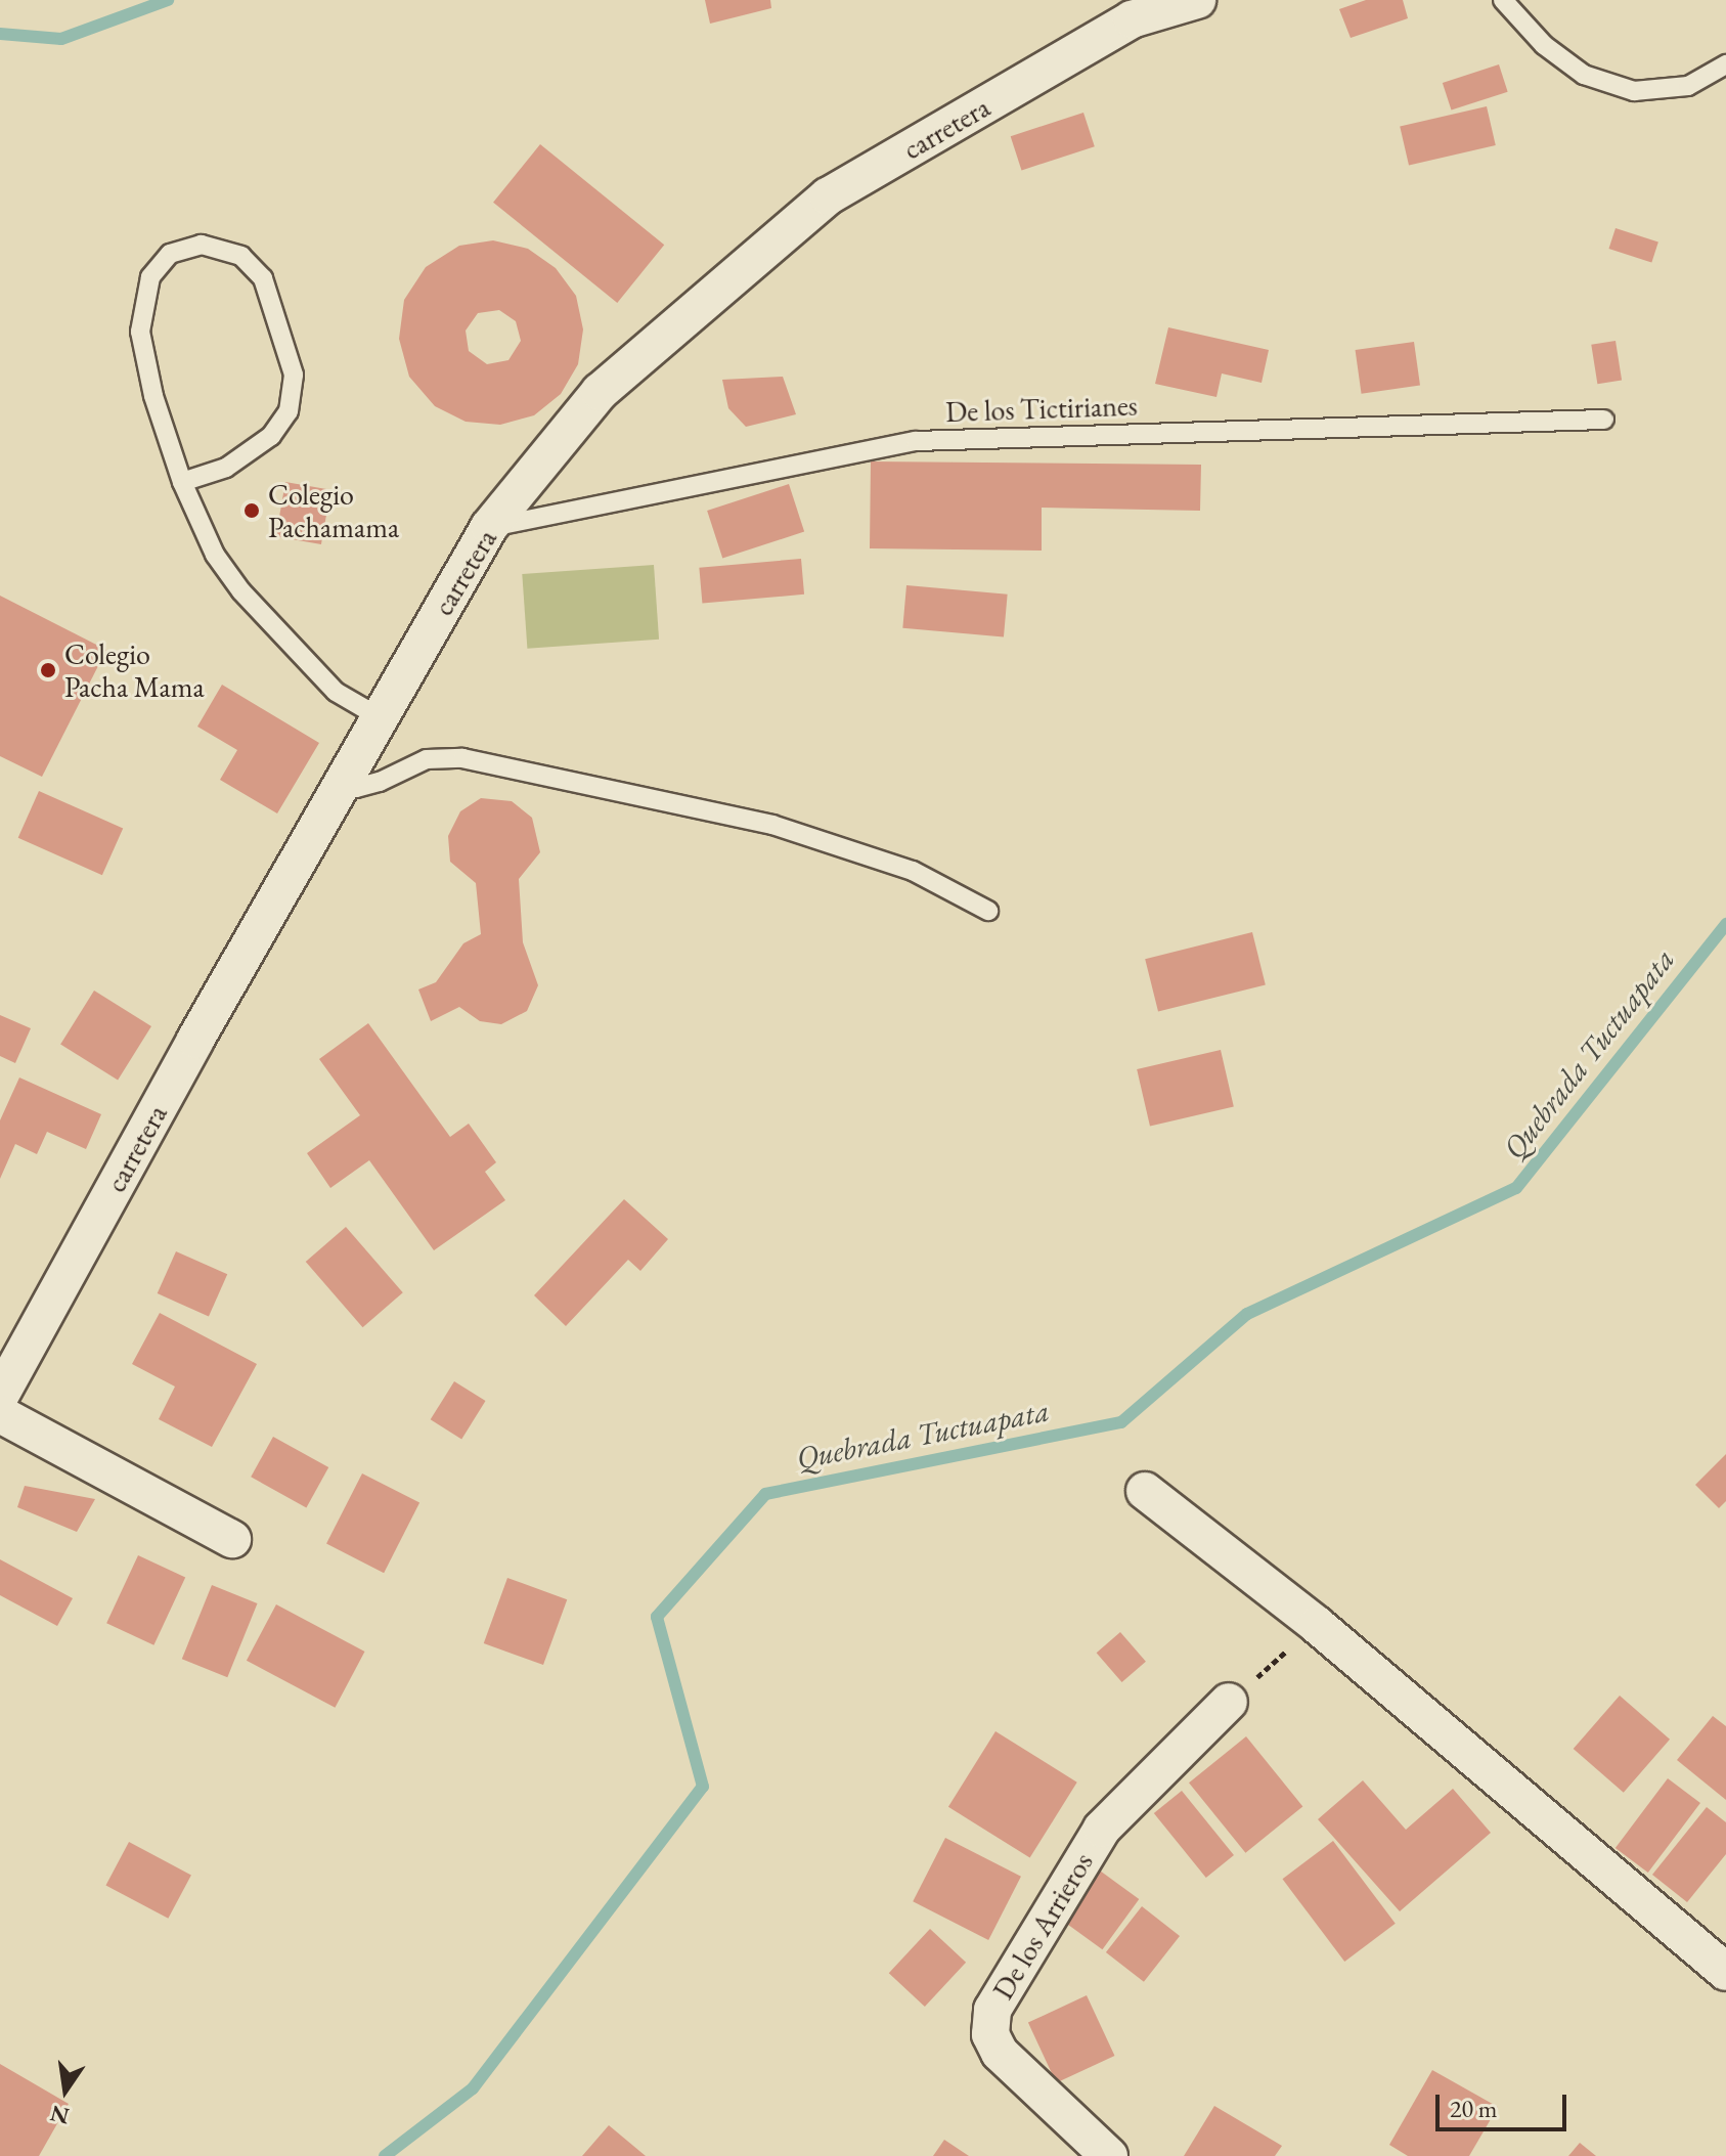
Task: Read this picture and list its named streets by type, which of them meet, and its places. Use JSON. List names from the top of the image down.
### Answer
{
  "streets": {
    "street": ["carretera", "De los Arrieros"],
    "lane": ["De los Tictirianes"]
  },
  "crossings": [
    ["carretera", "De los Tictirianes"]
  ],
  "water": ["Quebrada Tuctuapata"],
  "places": ["Colegio Pachamama", "Colegio Pacha Mama"],
  "scale_bar": "20 m",
  "north": "bottom"
}
